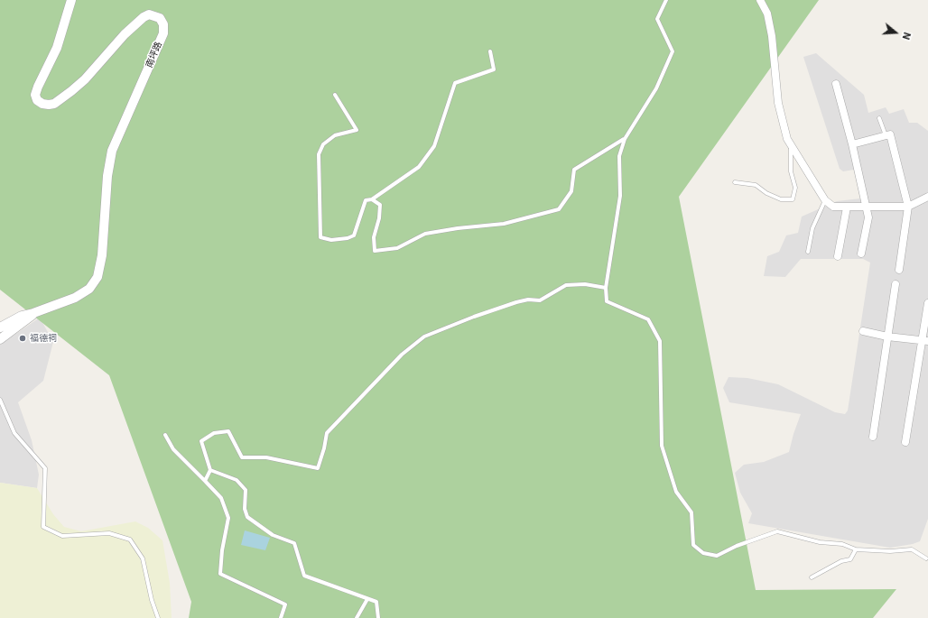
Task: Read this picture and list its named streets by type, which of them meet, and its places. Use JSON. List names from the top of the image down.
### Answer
{
  "streets": {
    "street": ["南坪路"]
  },
  "places": ["福德祠"],
  "north": "right"
}
